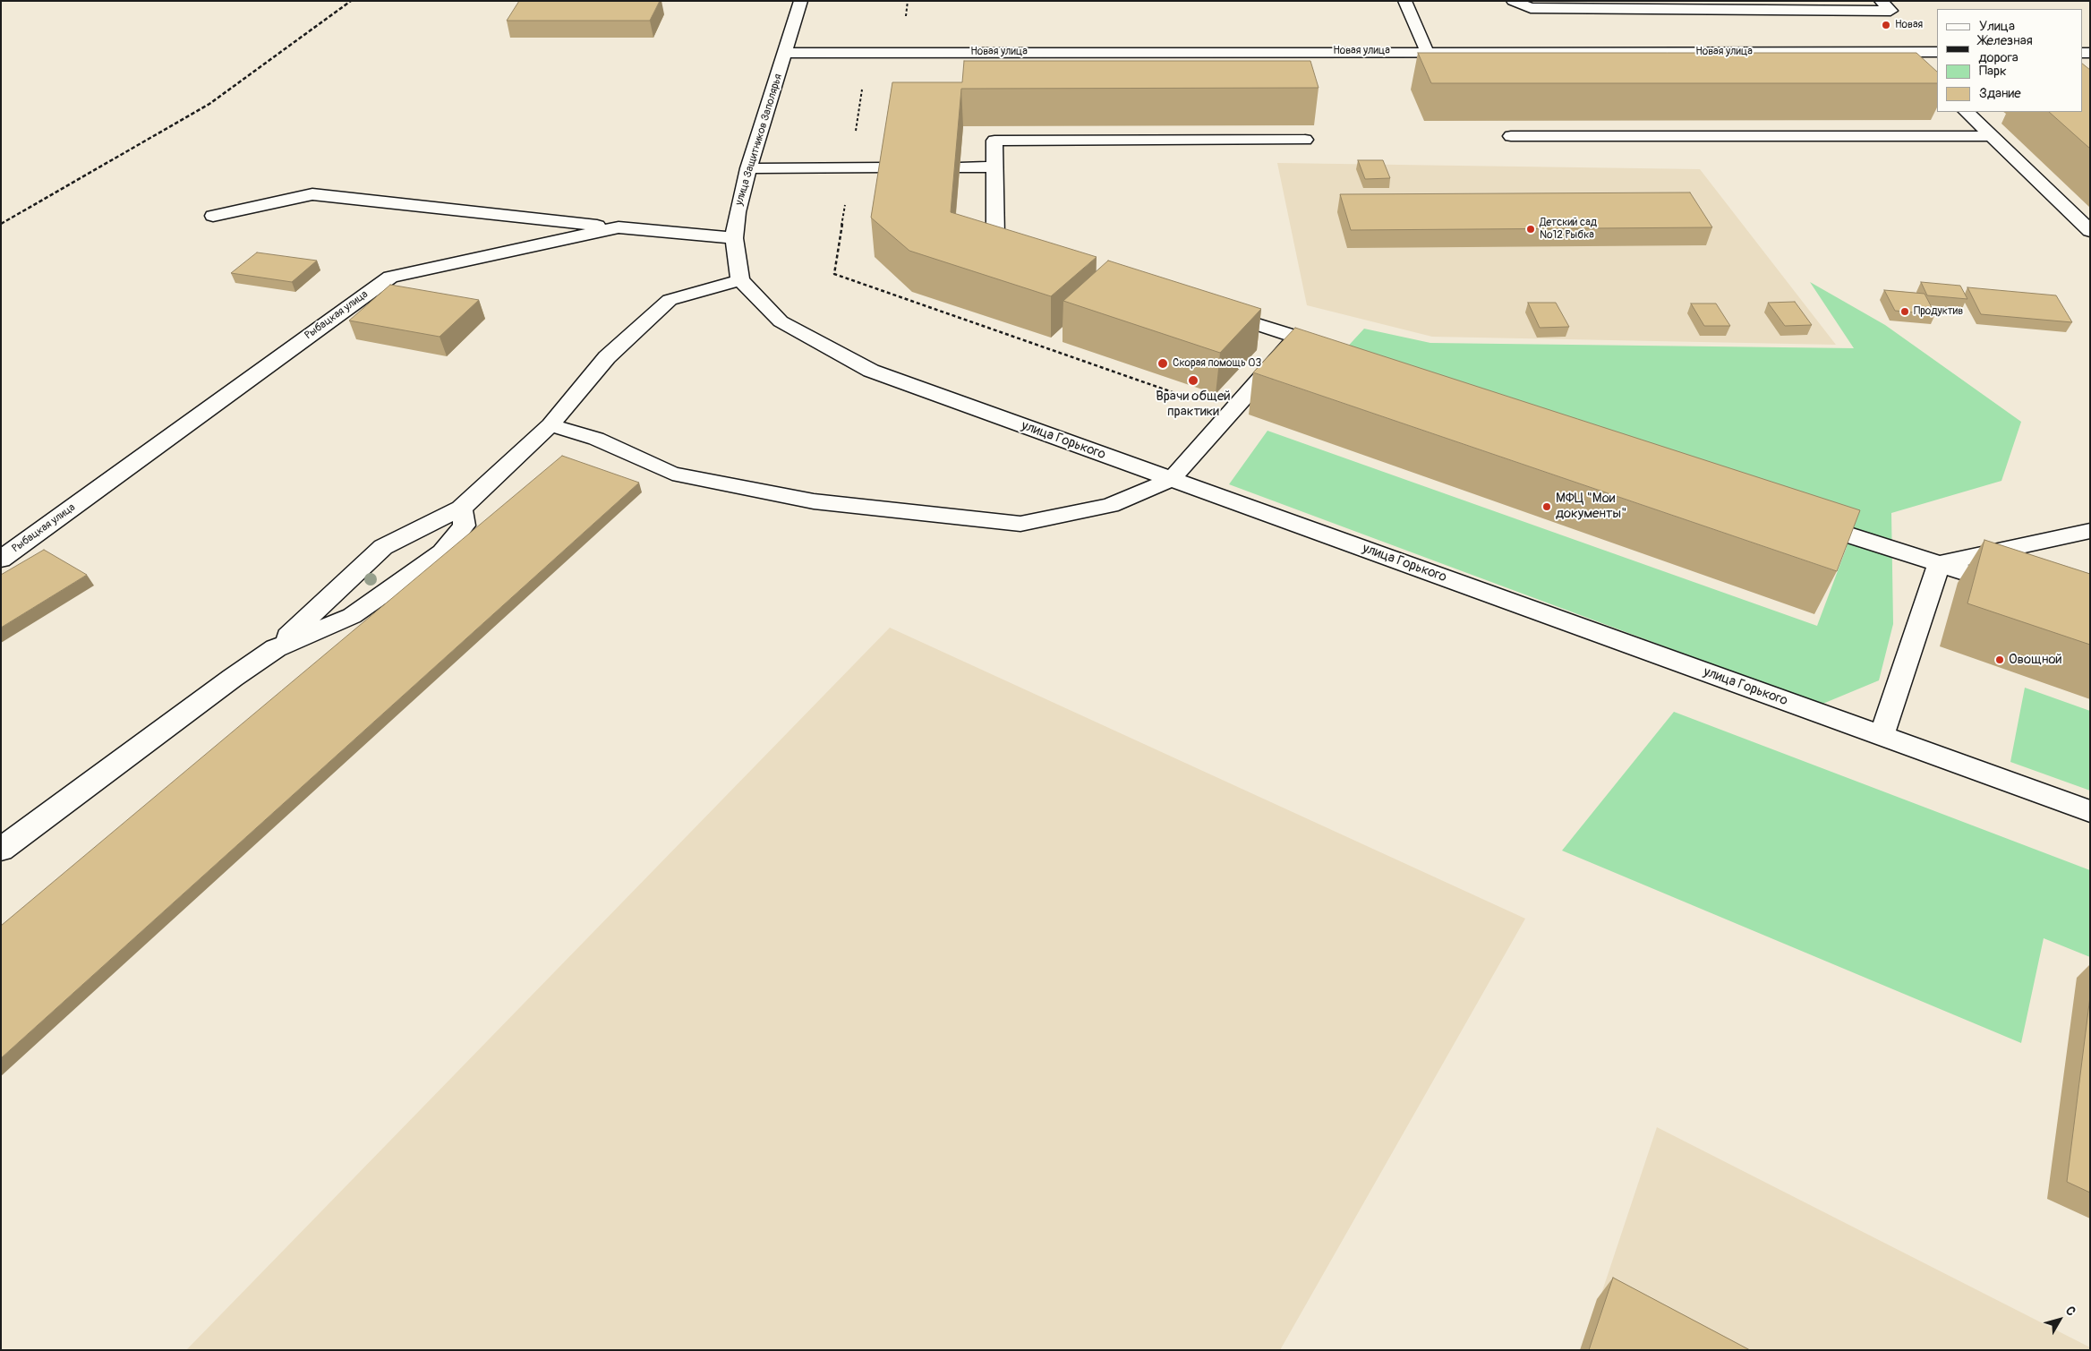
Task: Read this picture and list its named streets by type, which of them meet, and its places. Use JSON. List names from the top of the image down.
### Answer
{
  "streets": {
    "street": [
      "Новая улица",
      "улица Защитников Заполярья",
      "Рыбацкая улица",
      "улица Горького"
    ]
  },
  "crossings": [
    ["Новая улица", "улица Защитников Заполярья"],
    ["улица Защитников Заполярья", "Рыбацкая улица"],
    ["улица Защитников Заполярья", "улица Горького"]
  ],
  "places": [
    "Новая",
    "Детский сад №12 Рыбка",
    "Продуктив",
    "Скорая помощь 03",
    "Врачи общей практики",
    "МФЦ \"Мои документы\"",
    "Овощной"
  ],
  "legend": [
    "Улица",
    "Железная дорога",
    "Парк",
    "Здание"
  ],
  "north": "top right"
}
